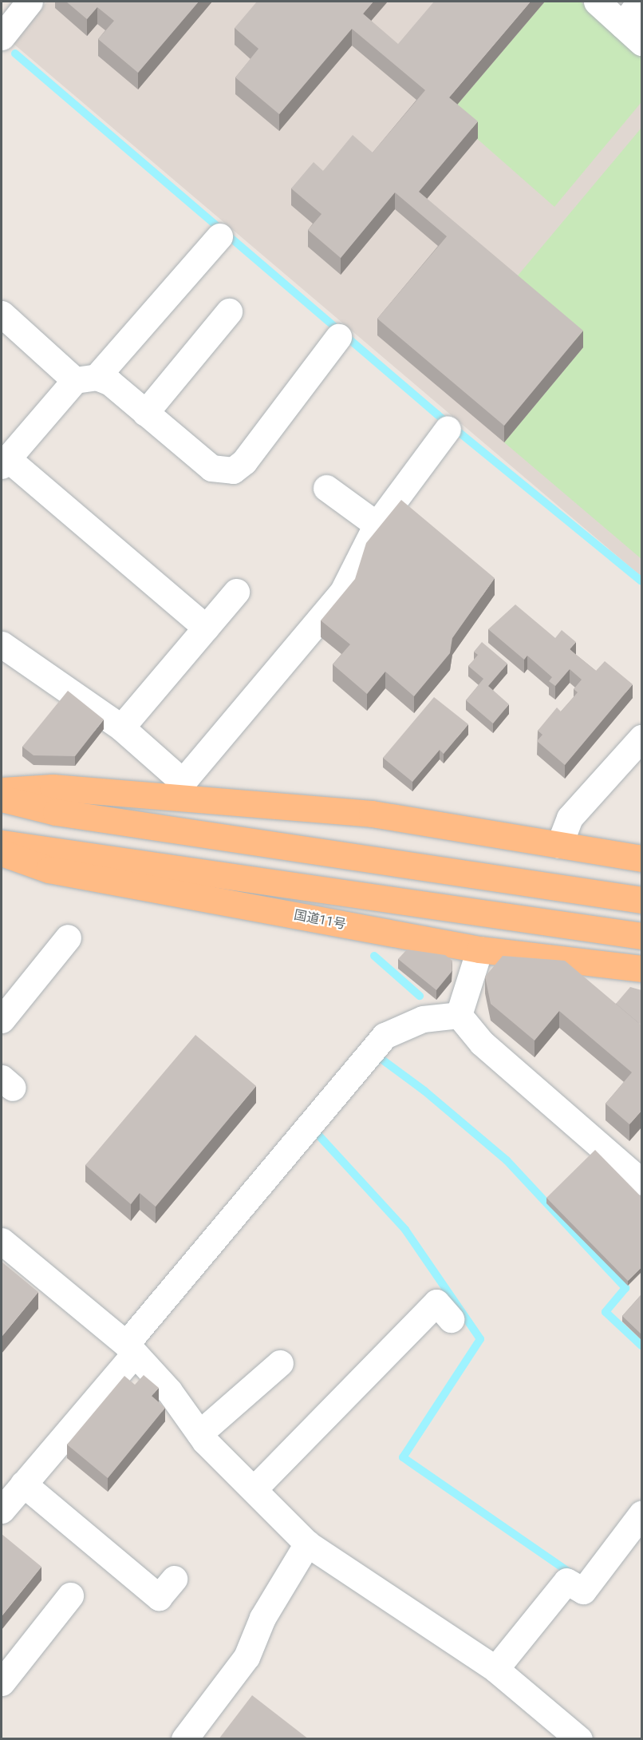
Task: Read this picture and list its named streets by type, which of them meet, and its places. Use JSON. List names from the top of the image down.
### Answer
{
  "streets": {
    "highway": ["国道11号"]
  }
}
